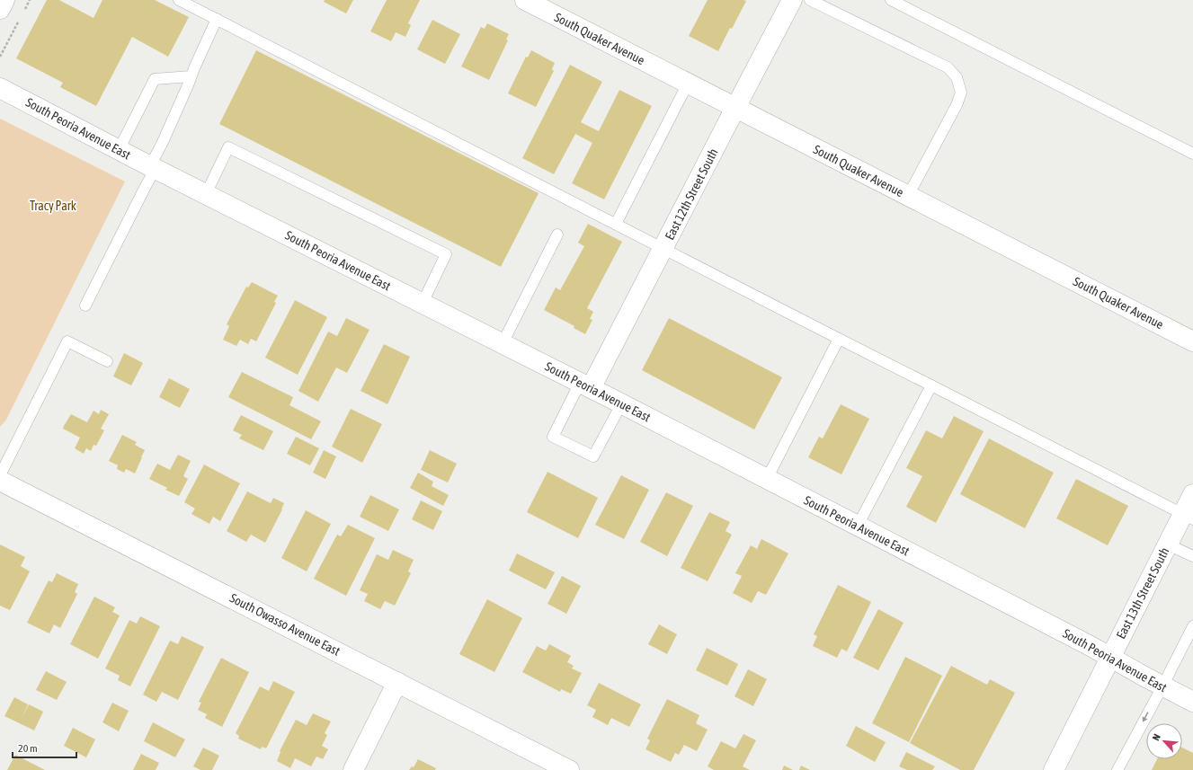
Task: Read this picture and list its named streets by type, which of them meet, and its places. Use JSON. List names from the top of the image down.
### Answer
{
  "streets": {
    "street": [
      "South Quaker Avenue",
      "South Peoria Avenue East",
      "East 12th Street South",
      "East 13th Street South",
      "South Owasso Avenue East"
    ]
  },
  "crossings": [
    ["South Quaker Avenue", "East 12th Street South"],
    ["South Peoria Avenue East", "East 12th Street South"],
    ["South Peoria Avenue East", "East 13th Street South"]
  ],
  "parks": ["Tracy Park"],
  "scale_bar": "20 m",
  "north": "top left"
}
